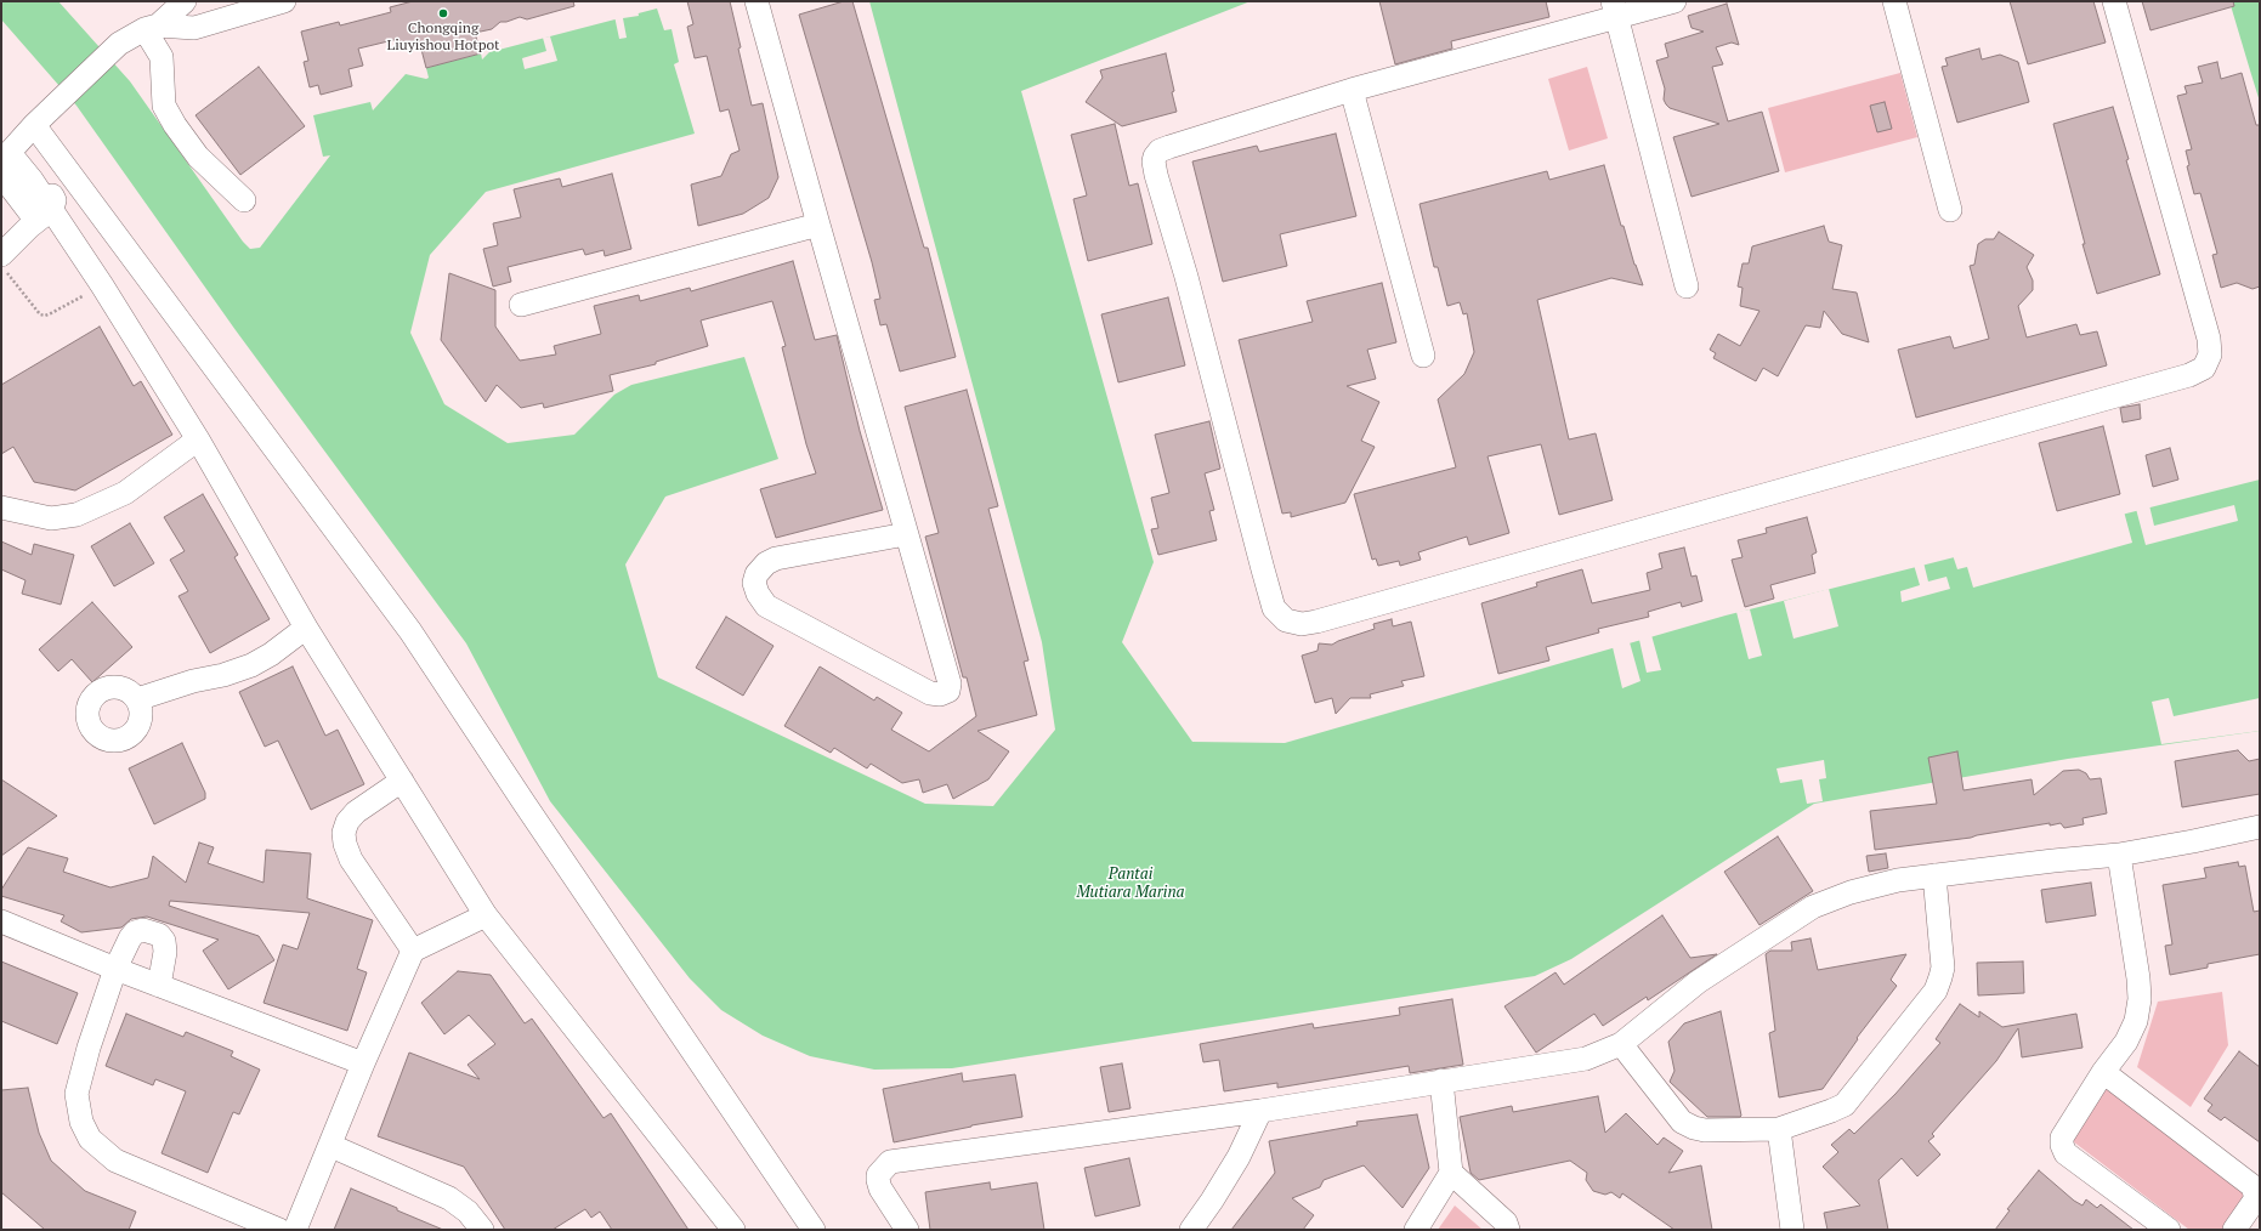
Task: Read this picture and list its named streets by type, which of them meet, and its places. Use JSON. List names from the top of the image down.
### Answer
{
  "water": ["Pantai Mutiara Marina"],
  "places": ["Chongqing Liuyishou Hotpot"]
}
